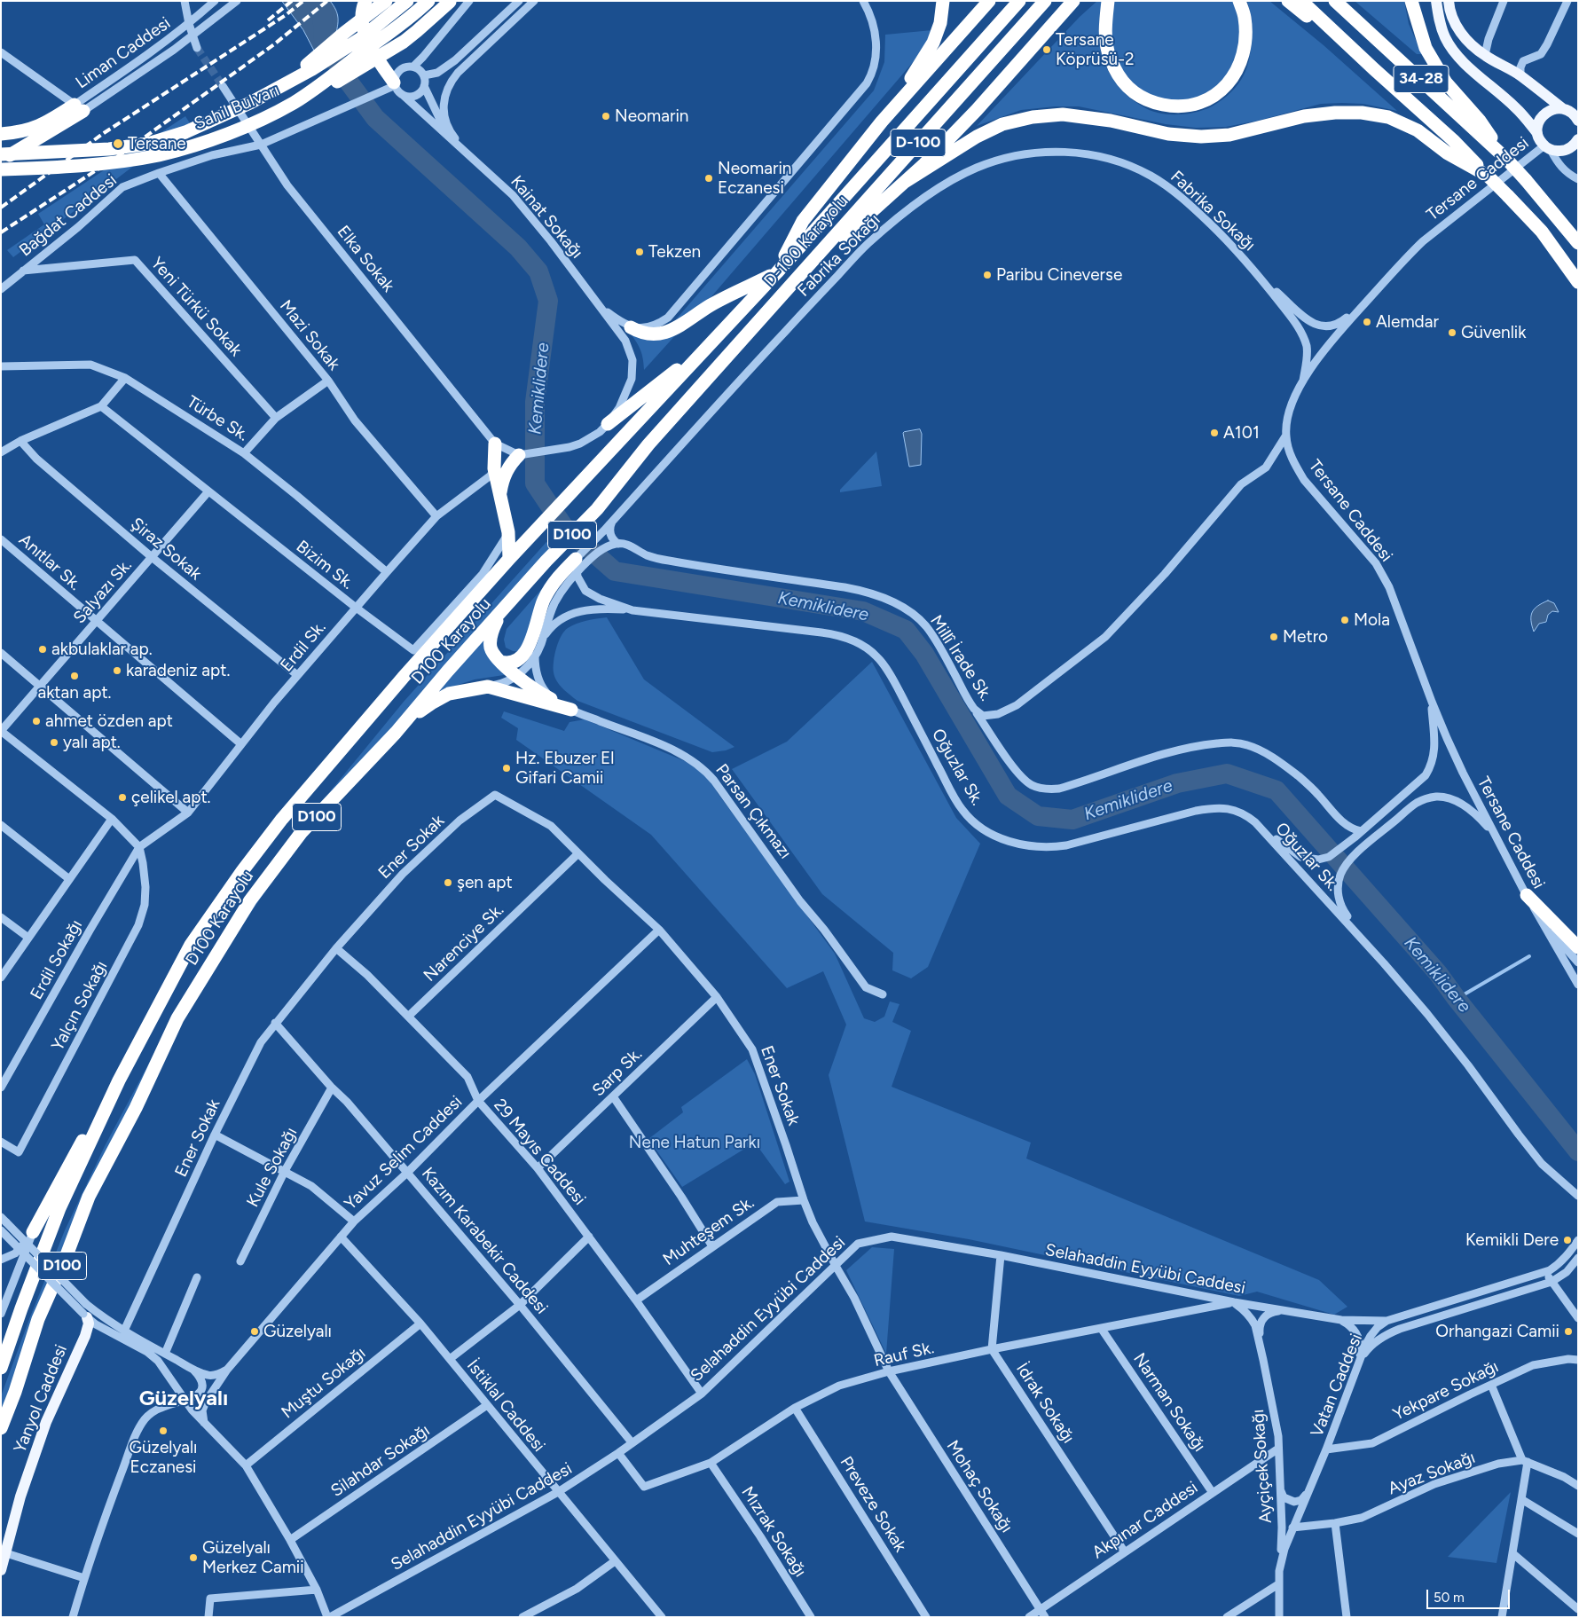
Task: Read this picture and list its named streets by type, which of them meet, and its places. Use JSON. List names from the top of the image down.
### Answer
{
  "streets": {
    "highway": [
      "34-28",
      "Sahil Bulvarı",
      "D-100",
      "D-100 Karayolu",
      "D100",
      "D100 Karayolu"
    ],
    "main road": ["Yanyol Caddesi"],
    "street": [
      "Liman Caddesi",
      "Tersane Caddesi",
      "Fabrika Sokağı",
      "Bağdat Caddesi",
      "Kainat Sokağı",
      "Elka Sokak",
      "Yeni Türkü Sokak",
      "Mazi Sokak",
      "Türbe Sk.",
      "Şiraz Sokak",
      "Anıtlar Sk.",
      "Bizim Sk.",
      "Salyazı Sk.",
      "Erdil Sk.",
      "Millî İrade Sk.",
      "Oğuzlar Sk.",
      "Parsan Çıkmazı",
      "Ener Sokak",
      "Narenciye Sk.",
      "Erdil Sokağı",
      "Yalçın Sokağı",
      "Sarp Sk.",
      "29 Mayıs Caddesi",
      "Yavuz Selim Caddesi",
      "Kule Sokağı",
      "Muhteşem Sk.",
      "Kazım Karabekir Caddesi",
      "Selahaddin Eyyübi Caddesi",
      "Rauf Sk.",
      "Muştu Sokağı",
      "Vatan Caddesi",
      "Yekpare Sokağı",
      "Narman Sokağı",
      "İdrak Sokağı",
      "İstiklal Caddesi",
      "Silahdar Sokağı",
      "Ayçiçek Sokağı",
      "Ayaz Sokağı",
      "Mohaç Sokağı",
      "Preveze Sokak",
      "Akpınar Caddesi",
      "Mızrak Sokağı"
    ]
  },
  "crossings": [
    ["Tersane Caddesi", "Fabrika Sokağı"],
    ["Tersane Caddesi", "Millî İrade Sk."],
    ["Fabrika Sokağı", "Oğuzlar Sk."],
    ["Bağdat Caddesi", "Elka Sokak"],
    ["Bağdat Caddesi", "Yeni Türkü Sokak"],
    ["Bağdat Caddesi", "Mazi Sokak"],
    ["D-100 Karayolu", "D100 Karayolu"],
    ["Mazi Sokak", "Erdil Sk."],
    ["Türbe Sk.", "Erdil Sk."],
    ["Şiraz Sokak", "Salyazı Sk."],
    ["Şiraz Sokak", "Erdil Sk."],
    ["Anıtlar Sk.", "Salyazı Sk."],
    ["Anıtlar Sk.", "Erdil Sk."],
    ["Bizim Sk.", "Salyazı Sk."],
    ["Bizim Sk.", "Erdil Sk."],
    ["Erdil Sk.", "Erdil Sokağı"],
    ["Erdil Sk.", "Yalçın Sokağı"],
    ["Ener Sokak", "Narenciye Sk."],
    ["Ener Sokak", "Sarp Sk."],
    ["Ener Sokak", "29 Mayıs Caddesi"],
    ["Ener Sokak", "Yavuz Selim Caddesi"],
    ["Ener Sokak", "Muhteşem Sk."],
    ["Ener Sokak", "Kazım Karabekir Caddesi"],
    ["Ener Sokak", "Selahaddin Eyyübi Caddesi"],
    ["Ener Sokak", "Mohaç Sokağı"],
    ["Narenciye Sk.", "29 Mayıs Caddesi"],
    ["Erdil Sokağı", "Yalçın Sokağı"],
    ["Sarp Sk.", "29 Mayıs Caddesi"],
    ["29 Mayıs Caddesi", "Yavuz Selim Caddesi"],
    ["29 Mayıs Caddesi", "Muhteşem Sk."],
    ["29 Mayıs Caddesi", "Selahaddin Eyyübi Caddesi"],
    ["Yavuz Selim Caddesi", "Kazım Karabekir Caddesi"],
    ["Yavuz Selim Caddesi", "İstiklal Caddesi"],
    ["Kule Sokağı", "Kazım Karabekir Caddesi"],
    ["Kazım Karabekir Caddesi", "Selahaddin Eyyübi Caddesi"],
    ["Selahaddin Eyyübi Caddesi", "Rauf Sk."],
    ["Selahaddin Eyyübi Caddesi", "Vatan Caddesi"],
    ["Selahaddin Eyyübi Caddesi", "İstiklal Caddesi"],
    ["Selahaddin Eyyübi Caddesi", "Ayçiçek Sokağı"],
    ["Selahaddin Eyyübi Caddesi", "Mohaç Sokağı"],
    ["Rauf Sk.", "Narman Sokağı"],
    ["Rauf Sk.", "İdrak Sokağı"],
    ["Rauf Sk.", "Ayçiçek Sokağı"],
    ["Rauf Sk.", "Mohaç Sokağı"],
    ["Rauf Sk.", "Preveze Sokak"],
    ["Rauf Sk.", "Mızrak Sokağı"],
    ["Muştu Sokağı", "İstiklal Caddesi"],
    ["Vatan Caddesi", "Yekpare Sokağı"],
    ["Vatan Caddesi", "Ayçiçek Sokağı"],
    ["Vatan Caddesi", "Ayaz Sokağı"],
    ["Narman Sokağı", "Akpınar Caddesi"],
    ["İdrak Sokağı", "Akpınar Caddesi"],
    ["İstiklal Caddesi", "Silahdar Sokağı"],
    ["Ayçiçek Sokağı", "Akpınar Caddesi"],
    ["Mohaç Sokağı", "Akpınar Caddesi"]
  ],
  "districts": ["Güzelyalı"],
  "water": ["Kemiklidere"],
  "parks": ["Nene Hatun Parkı"],
  "places": [
    "Tersane Köprüsü-2",
    "Neomarin",
    "Tersane",
    "Neomarin Eczanesi",
    "Tekzen",
    "Paribu Cineverse",
    "Alemdar",
    "Güvenlik",
    "A101",
    "Mola",
    "Metro",
    "akbulaklar ap.",
    "karadeniz apt.",
    "aktan apt.",
    "ahmet özden apt",
    "yalı apt.",
    "Hz. Ebuzer El Gifari Camii",
    "çelikel apt.",
    "şen apt",
    "Kemikli Dere",
    "Güzelyalı",
    "Orhangazi Camii",
    "Güzelyalı Eczanesi",
    "Güzelyalı Merkez Camii"
  ],
  "scale_bar": "50 m"
}
